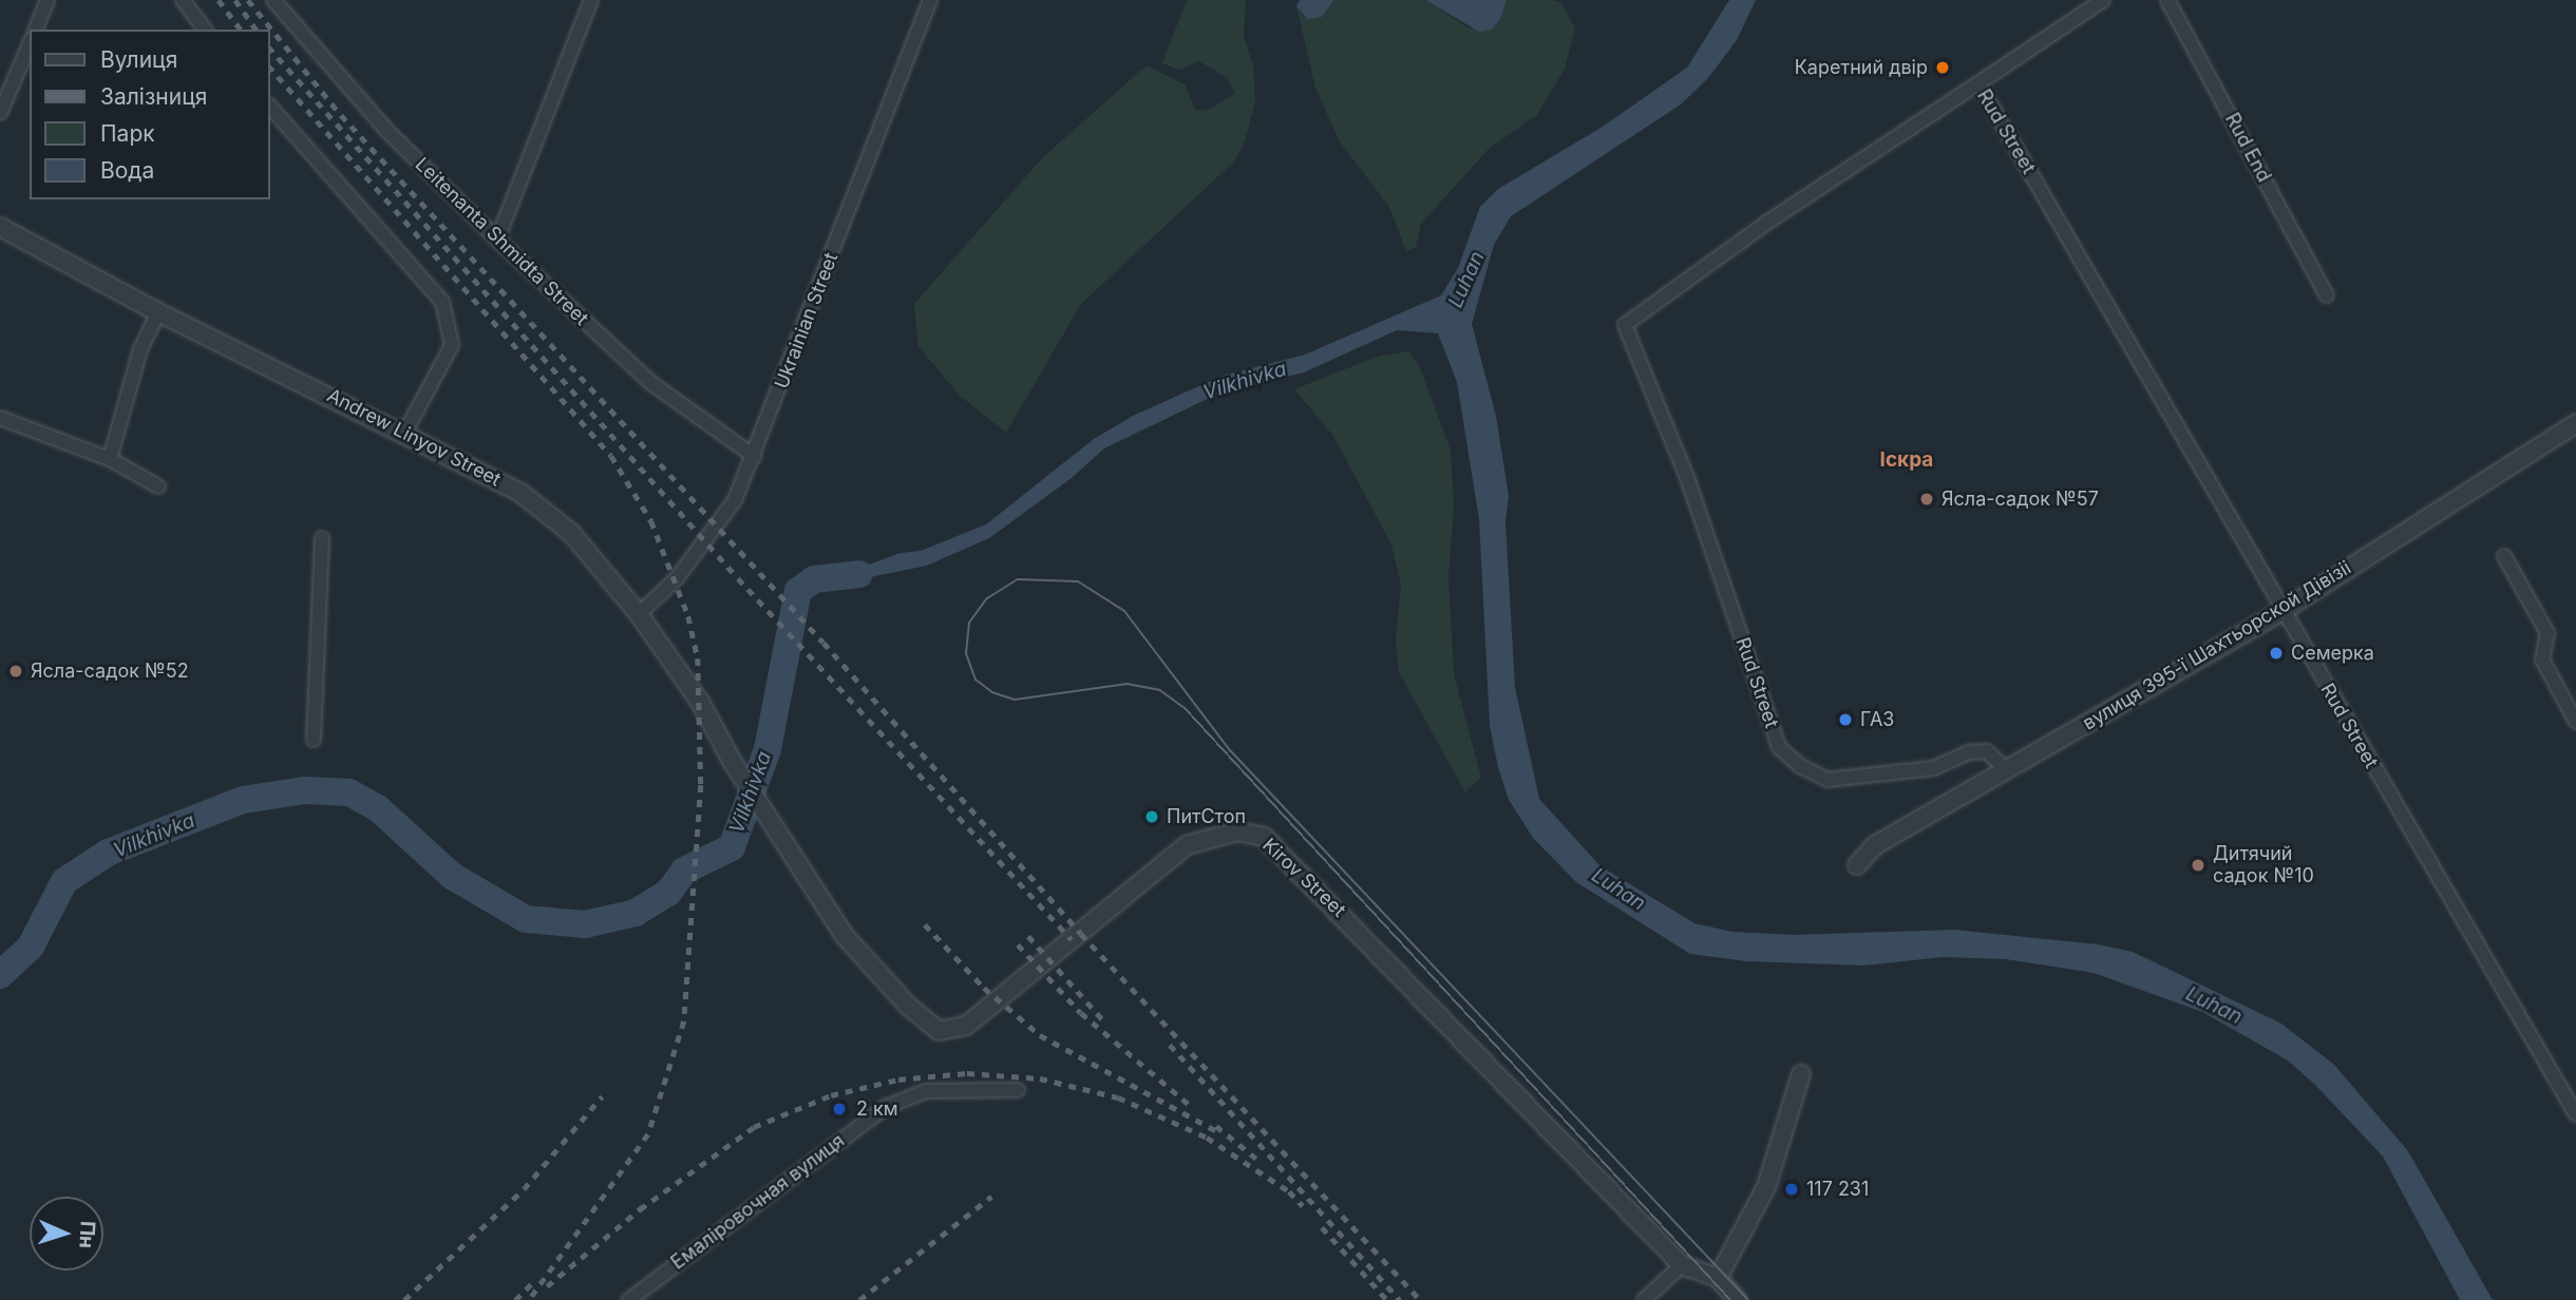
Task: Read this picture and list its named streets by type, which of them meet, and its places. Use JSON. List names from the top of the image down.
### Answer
{
  "streets": {
    "street": [
      "Rud Street",
      "Rud End",
      "Leitenanta Shmidta Street",
      "Ukrainian Street",
      "Andrew Linyov Street",
      "вулиця 395-ї Шахтьорской Дівізіі",
      "Kirov Street",
      "Емаліровочная вулиця"
    ]
  },
  "crossings": [
    ["Rud Street", "вулиця 395-ї Шахтьорской Дівізіі"],
    ["Leitenanta Shmidta Street", "Ukrainian Street"],
    ["Ukrainian Street", "Andrew Linyov Street"],
    ["Andrew Linyov Street", "Kirov Street"]
  ],
  "districts": ["Іскра"],
  "water": ["Luhan", "Vilkhivka"],
  "places": [
    "Каретний двір",
    "Ясла-садок №57",
    "Семерка",
    "Ясла-садок №52",
    "ГАЗ",
    "ПитСтоп",
    "Дитячий садок №10",
    "2 км",
    "117 231"
  ],
  "legend": [
    "Вулиця",
    "Залізниця",
    "Парк",
    "Вода"
  ],
  "north": "right"
}
